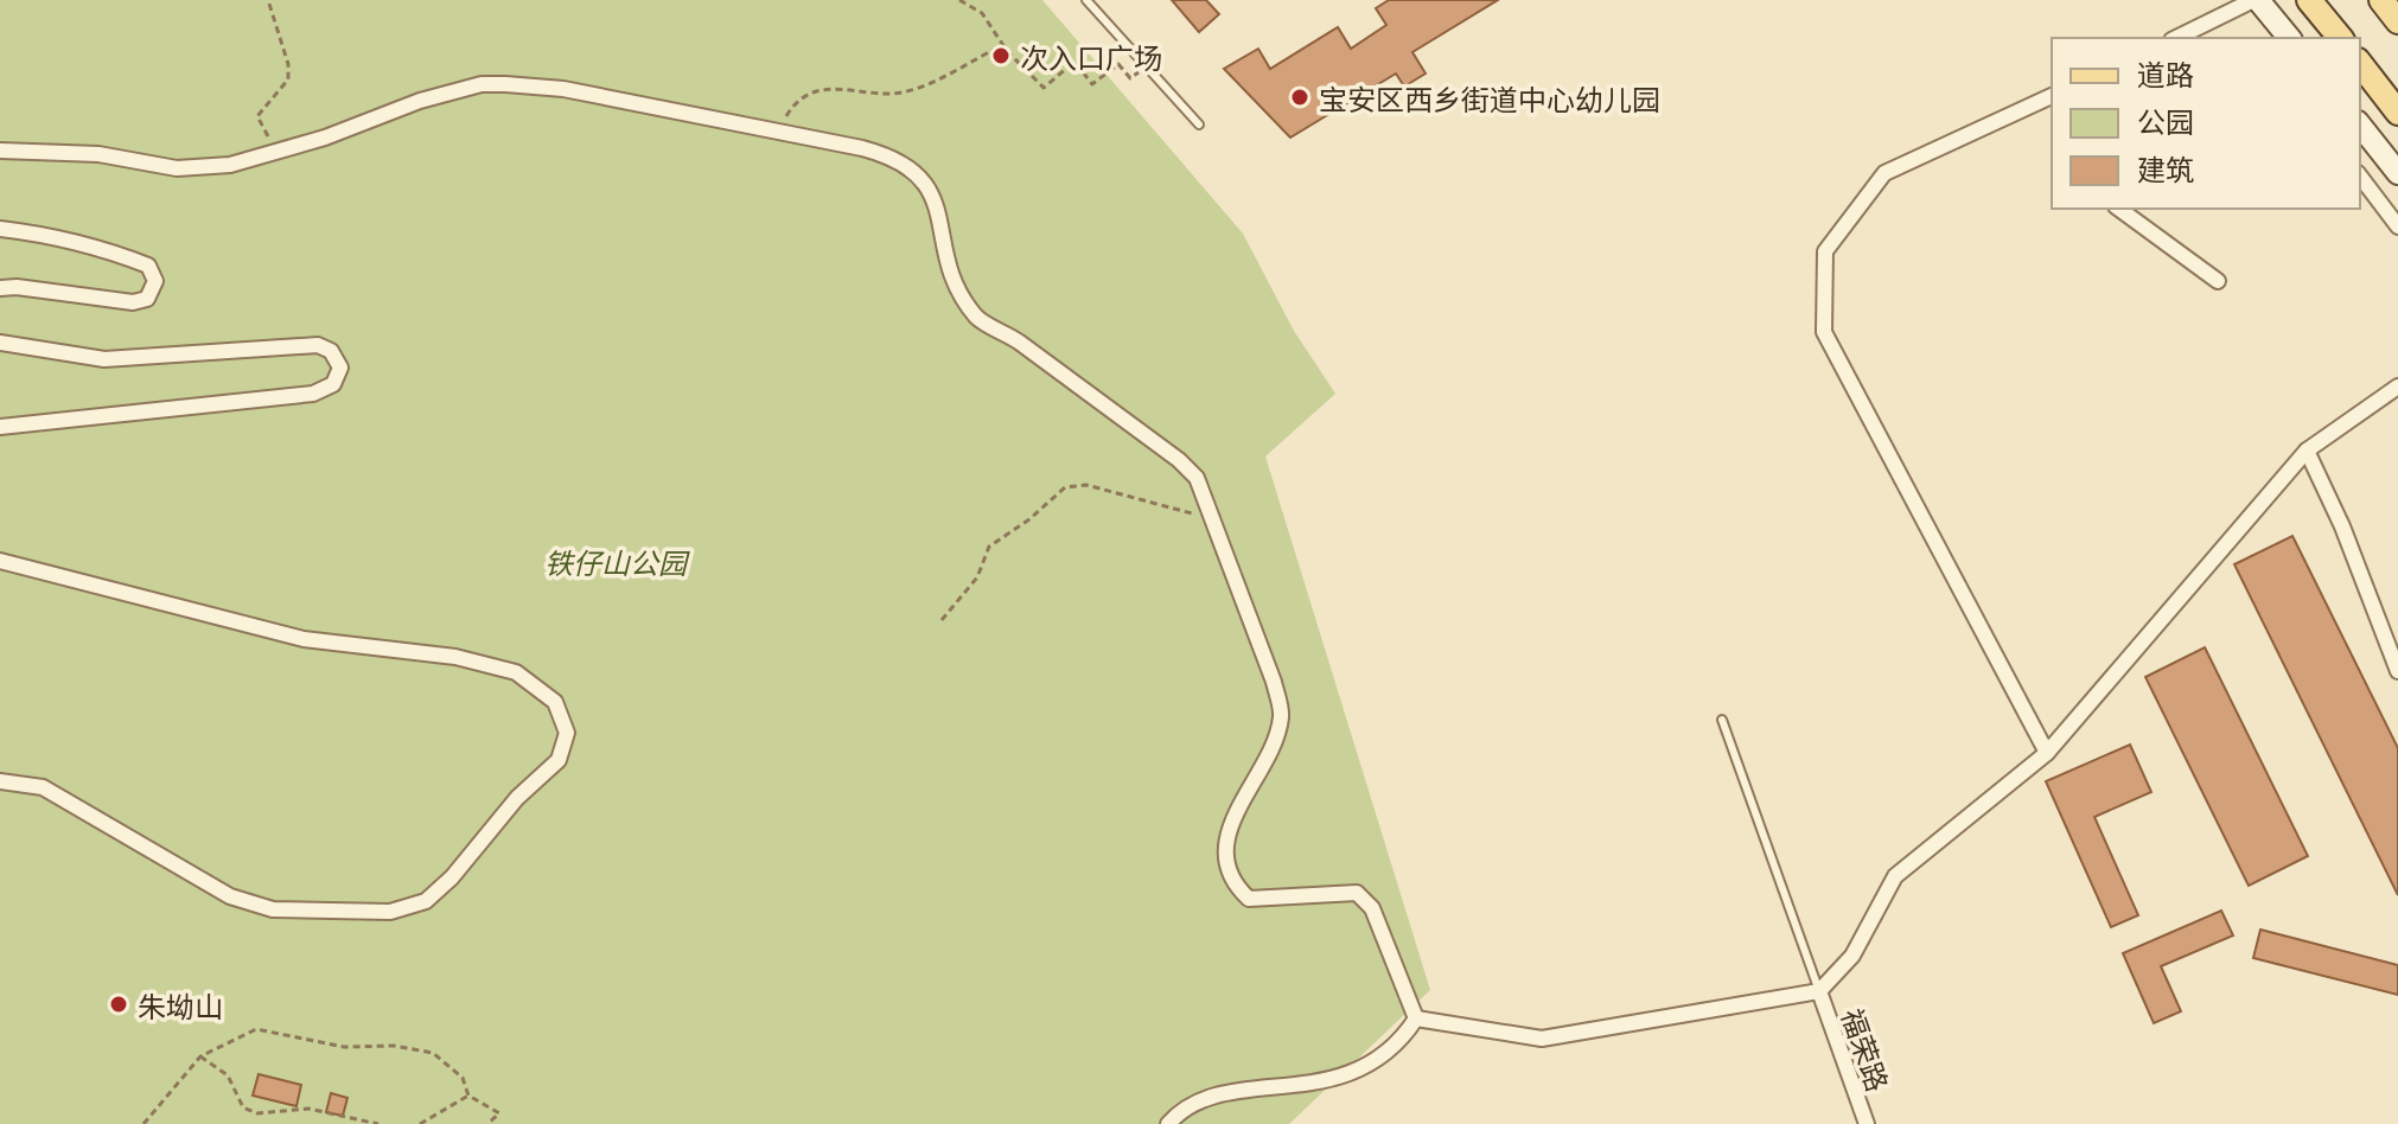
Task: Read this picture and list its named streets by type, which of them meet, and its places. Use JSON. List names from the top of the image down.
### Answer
{
  "streets": {
    "street": ["福荣路"]
  },
  "parks": ["铁仔山公园"],
  "places": ["次入口广场", "宝安区西乡街道中心幼儿园", "朱坳山"],
  "legend": ["道路", "公园", "建筑"]
}
